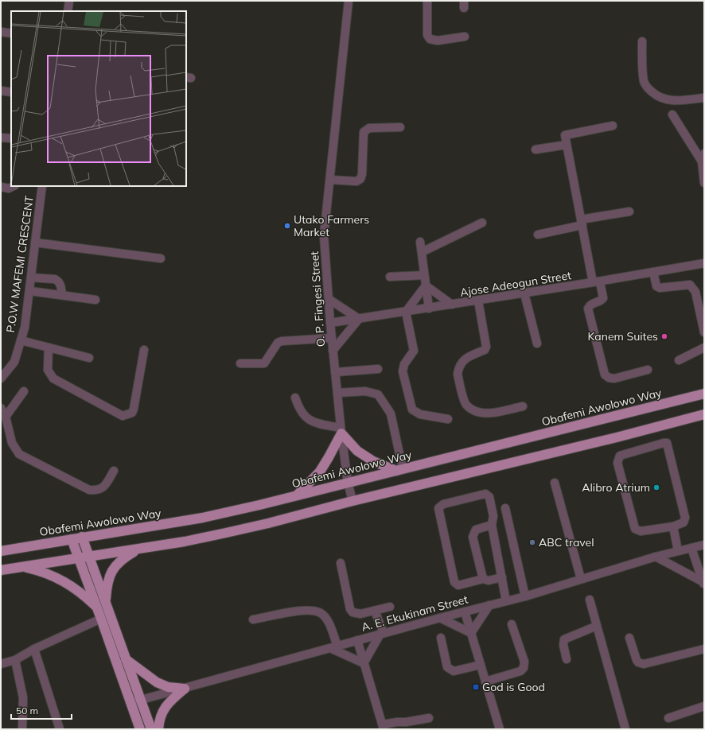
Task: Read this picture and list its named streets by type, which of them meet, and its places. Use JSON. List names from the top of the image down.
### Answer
{
  "streets": {
    "main road": ["Obafemi Awolowo Way"],
    "street": [
      "P.O.W MAFEMI CRESCENT",
      "Ajose Adeogun Street",
      "O. P. Fingesi Street",
      "A. E. Ekukinam Street"
    ]
  },
  "crossings": [
    ["Ajose Adeogun Street", "O. P. Fingesi Street"],
    ["O. P. Fingesi Street", "Obafemi Awolowo Way"]
  ],
  "places": {
    "other": [
      "Utako Farmers Market",
      "Kanem Suites",
      "Alibro Atrium",
      "ABC travel"
    ],
    "transit": ["God is Good"]
  },
  "scale_bar": "50 m"
}
